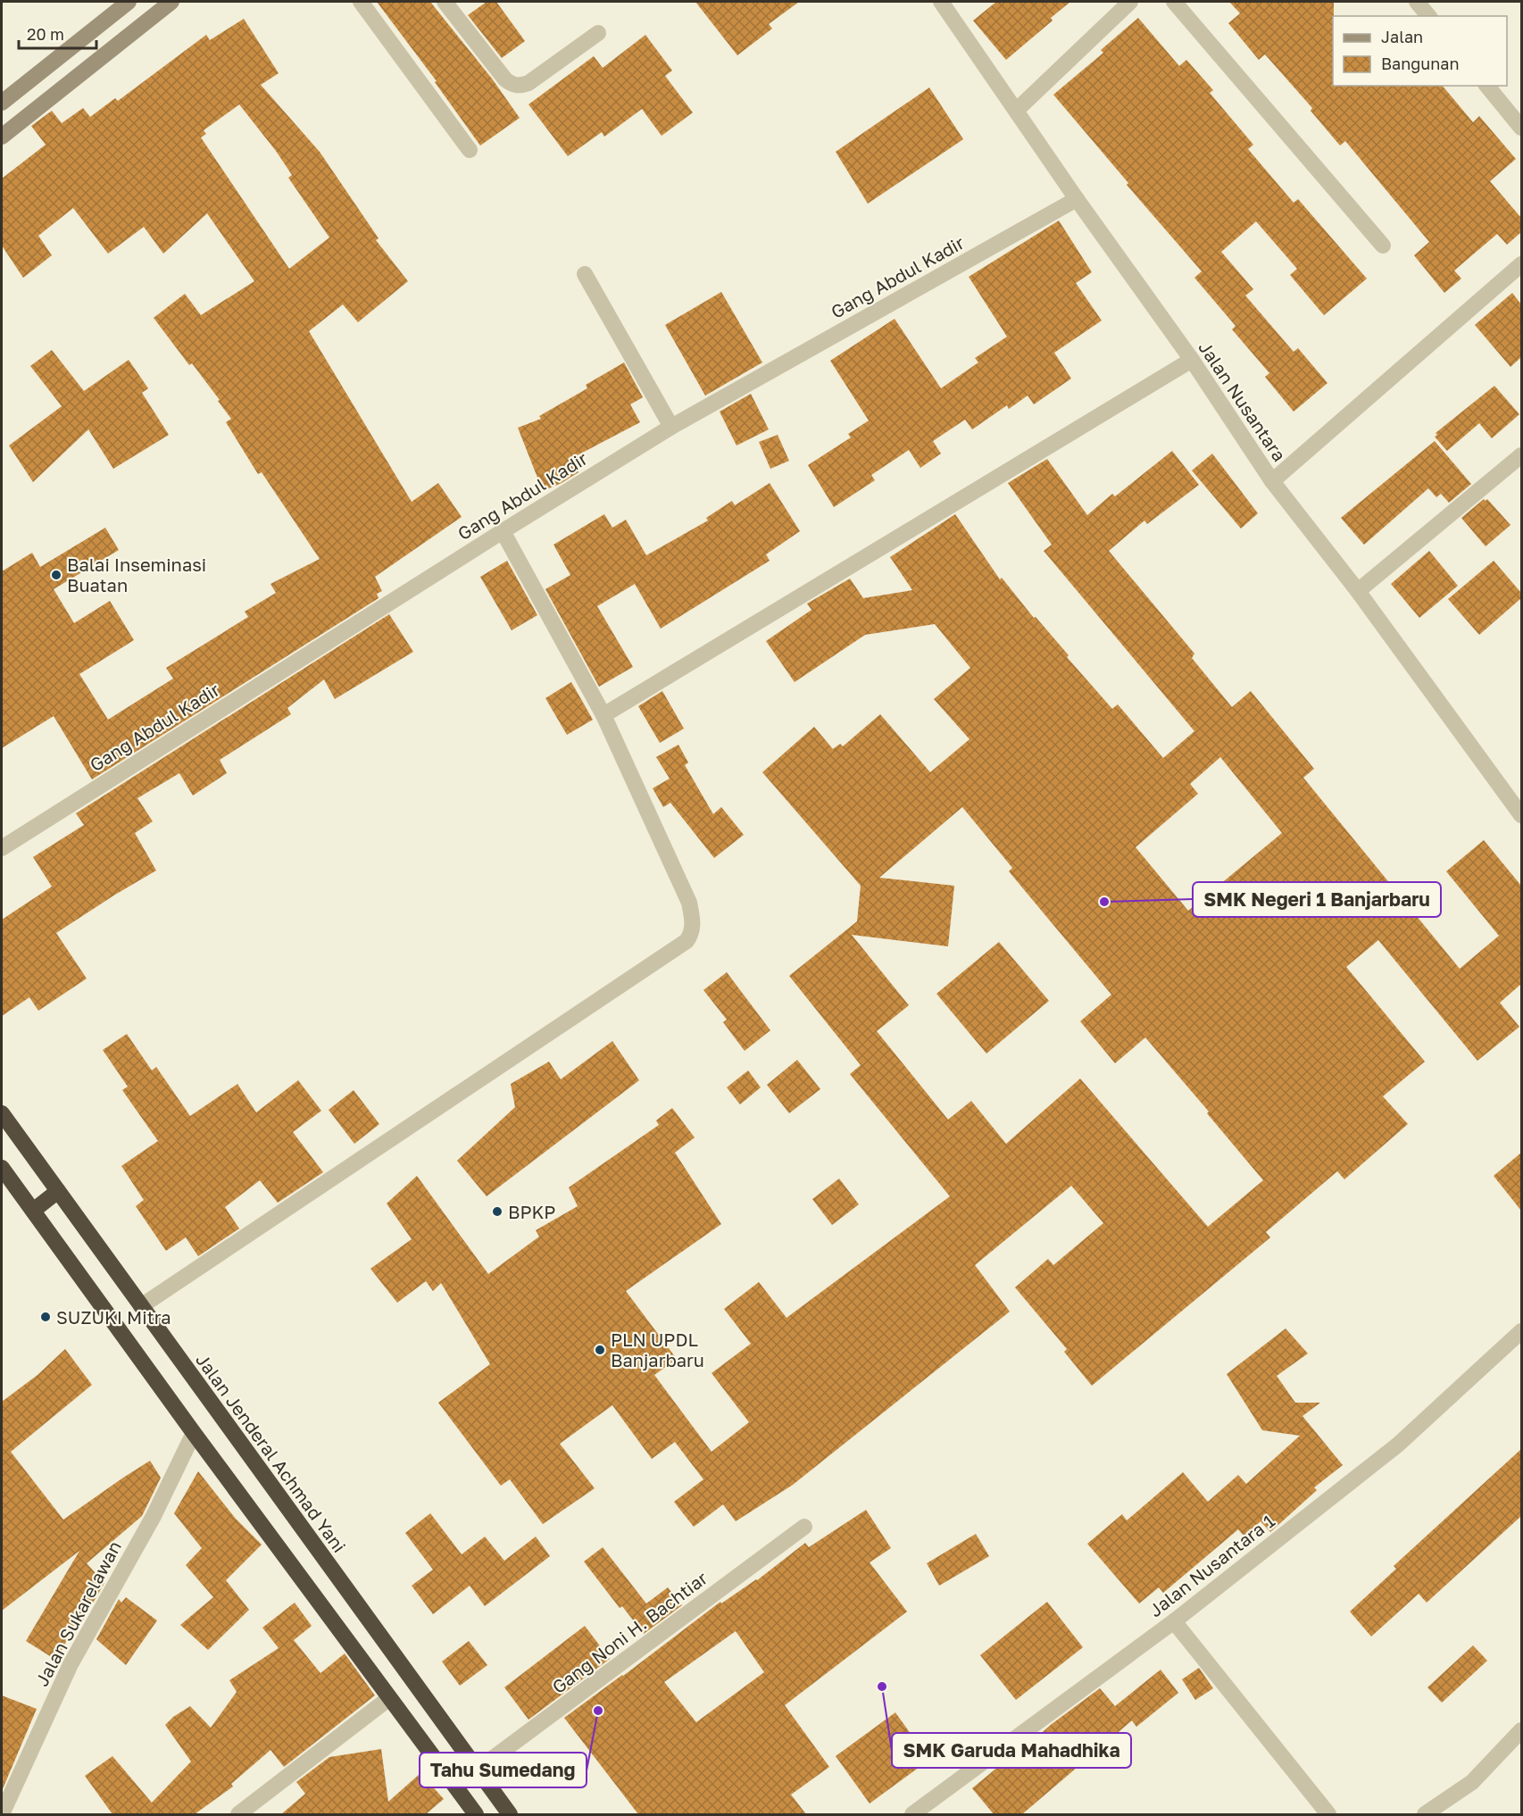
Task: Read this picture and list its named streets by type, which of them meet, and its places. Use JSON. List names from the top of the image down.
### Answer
{
  "streets": {
    "highway": ["Jalan Jenderal Achmad Yani"],
    "street": [
      "Gang Abdul Kadir",
      "Jalan Nusantara",
      "Jalan Nusantara 1",
      "Jalan Sukarelawan",
      "Gang Noni H. Bachtiar"
    ]
  },
  "crossings": [
    ["Gang Abdul Kadir", "Jalan Nusantara"],
    ["Jalan Jenderal Achmad Yani", "Gang Noni H. Bachtiar"]
  ],
  "places": [
    "Balai Inseminasi Buatan",
    "SMK Negeri 1 Banjarbaru",
    "BPKP",
    "SUZUKI Mitra",
    "PLN UPDL Banjarbaru",
    "SMK Garuda Mahadhika",
    "Tahu Sumedang"
  ],
  "legend": ["Jalan", "Bangunan"],
  "scale_bar": "20 m"
}
